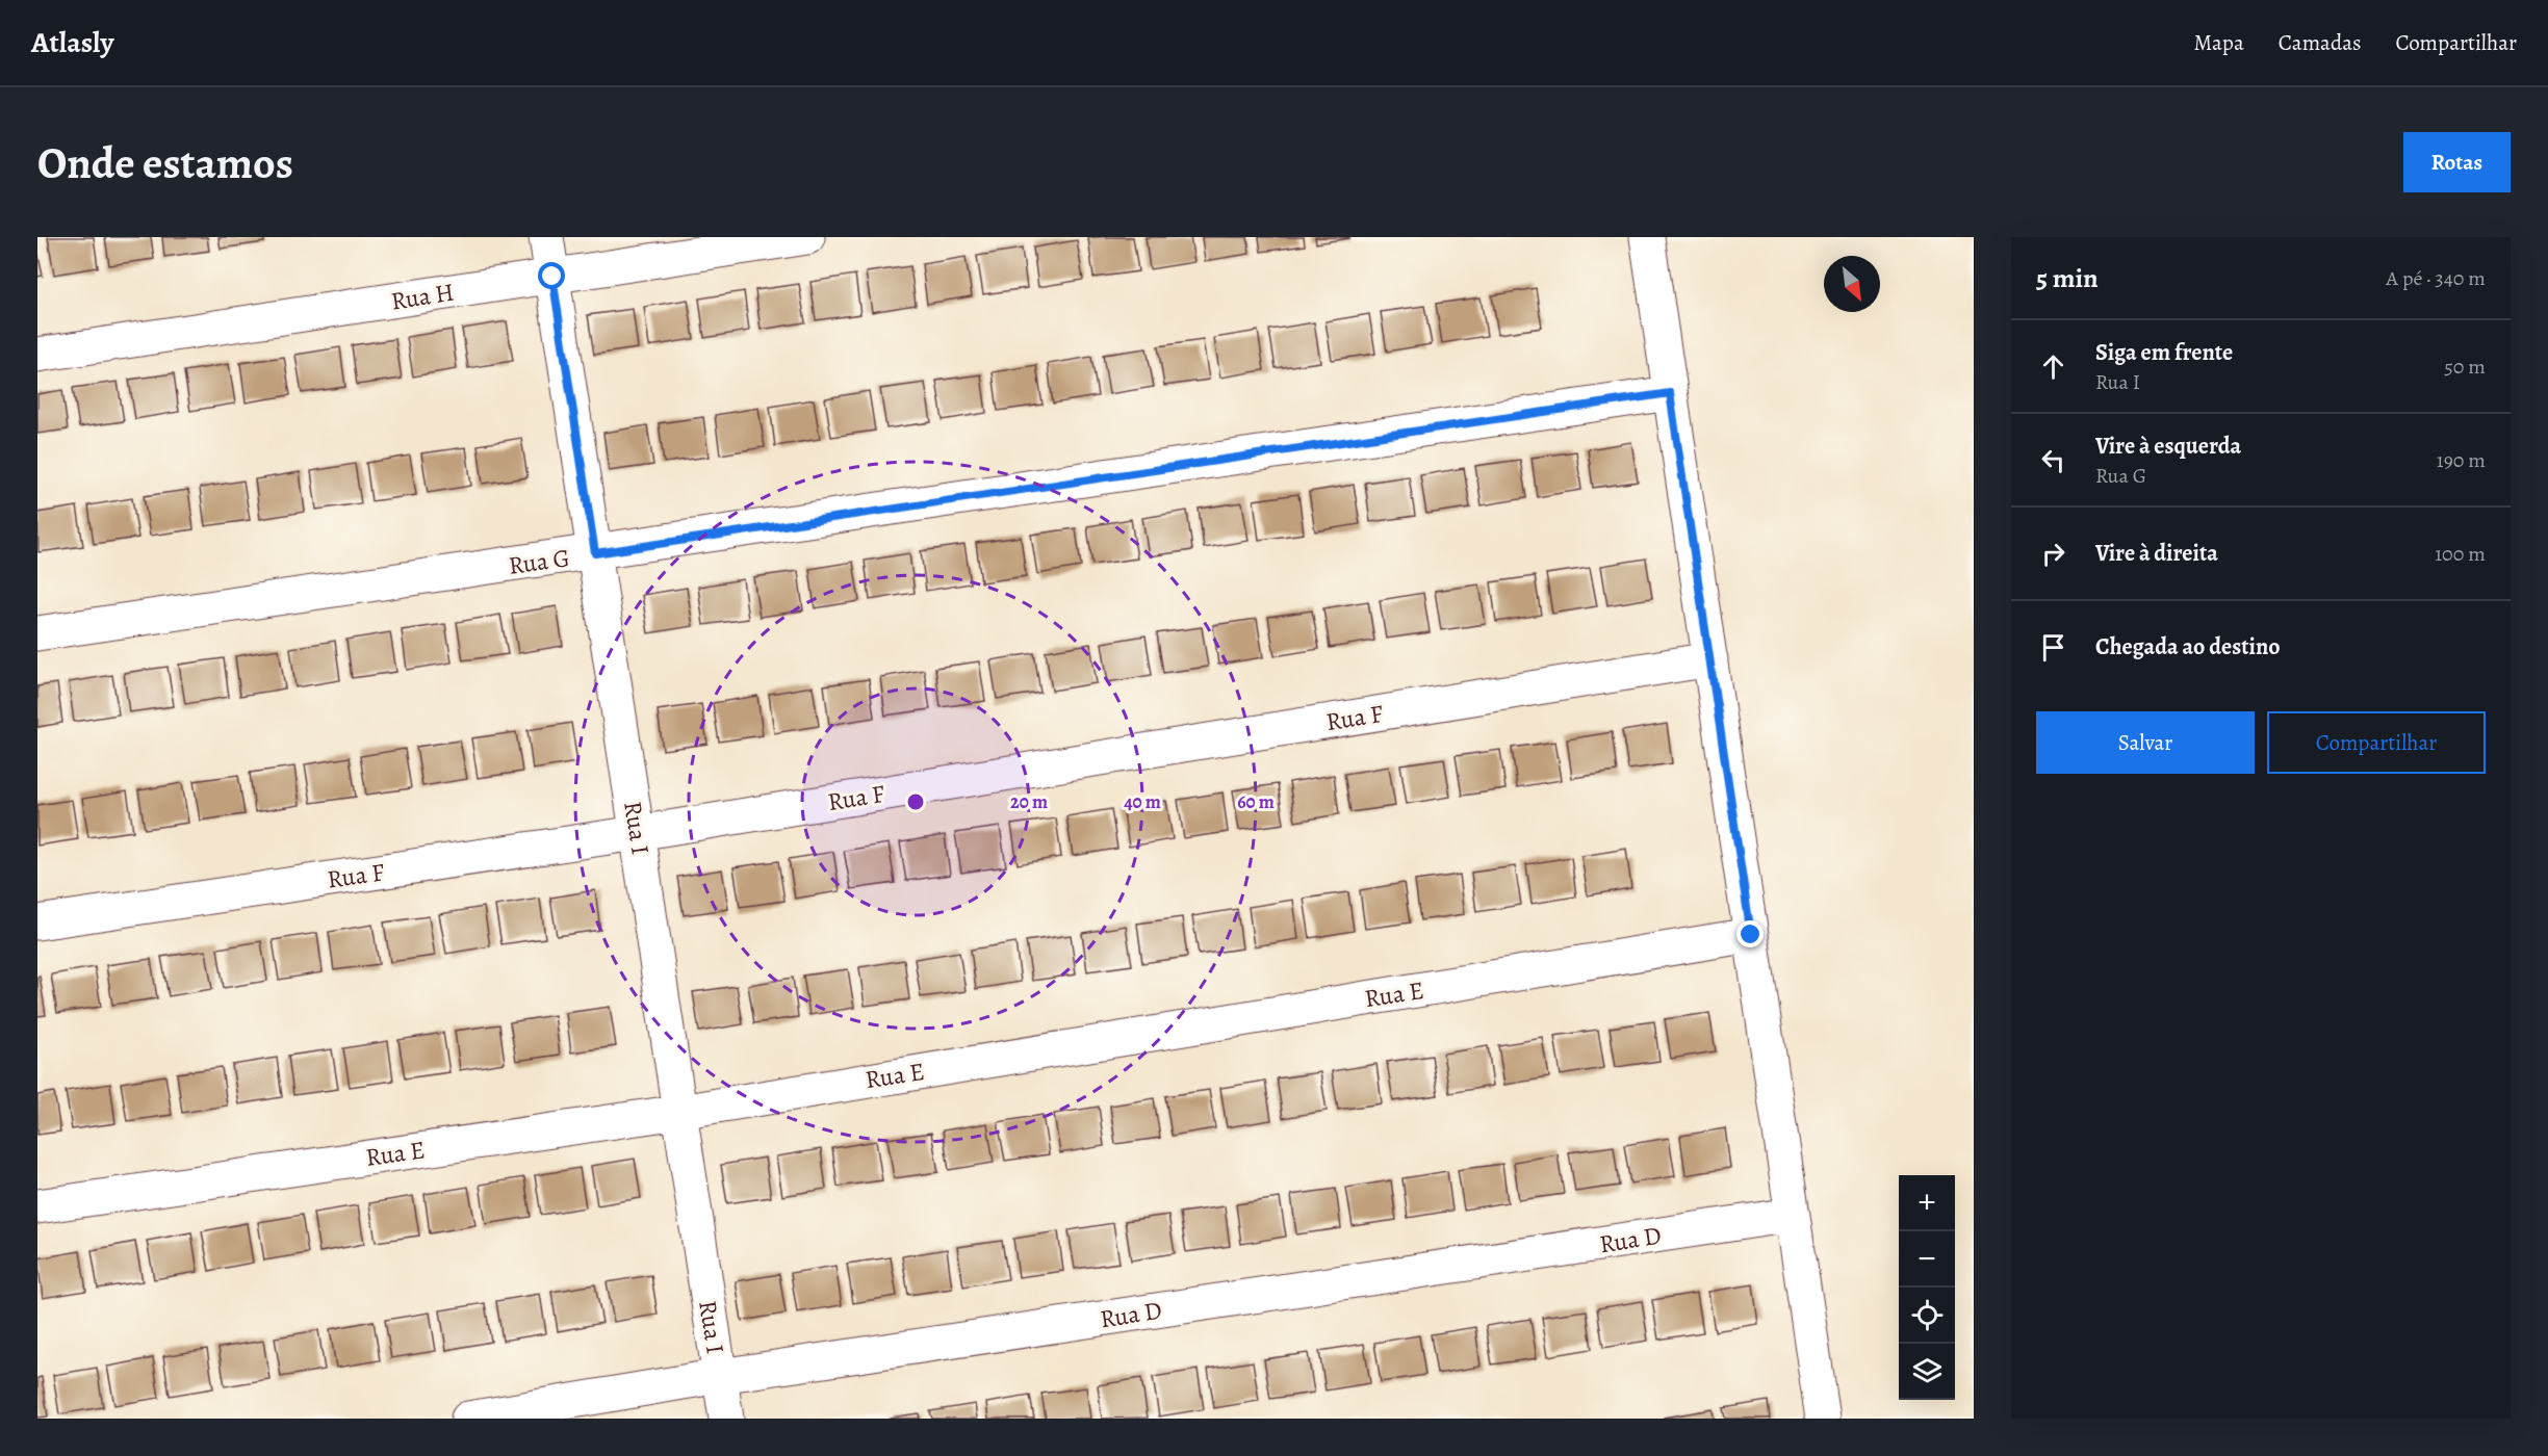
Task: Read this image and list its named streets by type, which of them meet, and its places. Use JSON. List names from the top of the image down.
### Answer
{
  "streets": {
    "street": [
      "Rua H",
      "Rua G",
      "Rua F",
      "Rua I",
      "Rua E",
      "Rua D"
    ]
  },
  "crossings": [
    ["Rua H", "Rua I"],
    ["Rua G", "Rua I"],
    ["Rua F", "Rua I"],
    ["Rua I", "Rua E"],
    ["Rua I", "Rua D"]
  ],
  "north": "bottom right",
  "page": {
    "header": "Atlasly",
    "nav": ["Mapa", "Camadas", "Compartilhar"],
    "buttons": [
      "Rotas",
      ["Salvar", "Compartilhar"]
    ],
    "title": "Onde estamos",
    "heading": ["5 min", "A pé · 340 m"],
    "list": [
      ["Siga em frente", "Rua I", "50 m"],
      ["Vire à esquerda", "Rua G", "190 m"],
      ["Vire à direita", "100 m"],
      "Chegada ao destino"
    ],
    "map_buttons": ["+", "−"]
  },
  "rings": ["20 m", "40 m", "60 m"]
}
